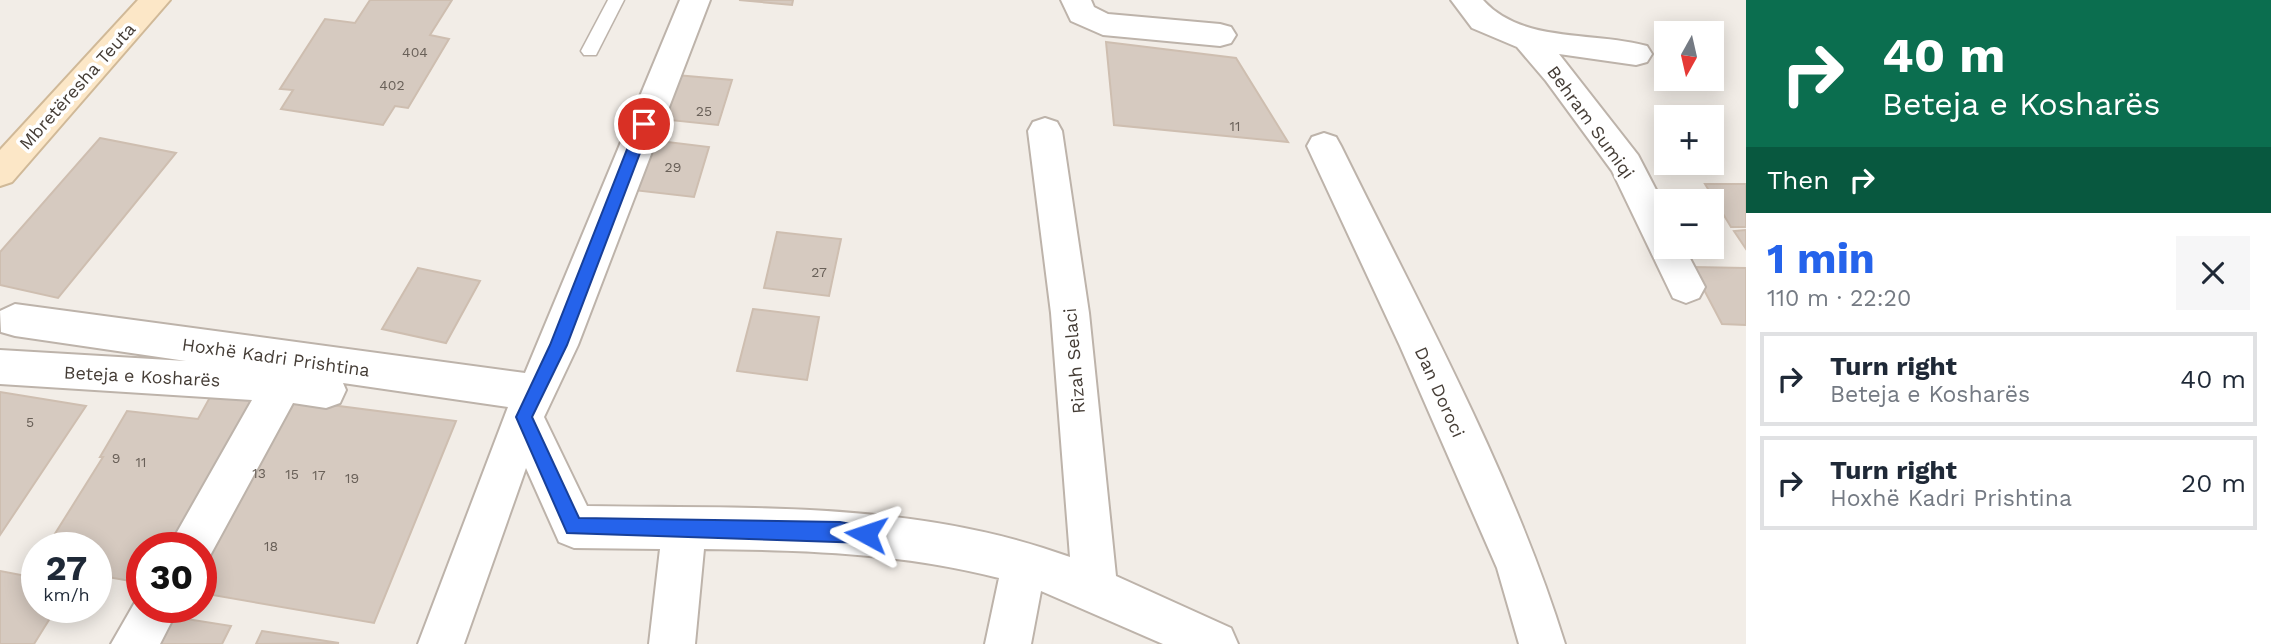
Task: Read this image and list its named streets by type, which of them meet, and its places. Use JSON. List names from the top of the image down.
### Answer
{
  "streets": {
    "main road": ["Mbretëresha Teuta"],
    "street": [
      "Behram Sumiqi",
      "Hoxhë Kadri Prishtina",
      "Rizah Selaci",
      "Beteja e Kosharës",
      "Dan Doroci"
    ]
  },
  "crossings": [
    ["Hoxhë Kadri Prishtina", "Beteja e Kosharës"]
  ],
  "house_numbers": [
    "404",
    "402",
    "25",
    "11",
    "29",
    "27",
    "5",
    "9",
    "11",
    "13",
    "15",
    "17",
    "19",
    "18"
  ],
  "north": "bottom",
  "page": {
    "turn": ["40 m", "Beteja e Kosharës"],
    "map_buttons": ["+", "−"],
    "then": "Then",
    "heading": ["1 min", "110 m · 22:20"],
    "list": [
      {
        "name": "Turn right",
        "note": "Beteja e Kosharës",
        "value": "40 m"
      },
      {
        "name": "Turn right",
        "note": "Hoxhë Kadri Prishtina",
        "value": "20 m"
      }
    ],
    "speed": "27 km/h",
    "limit": "30"
  }
}
